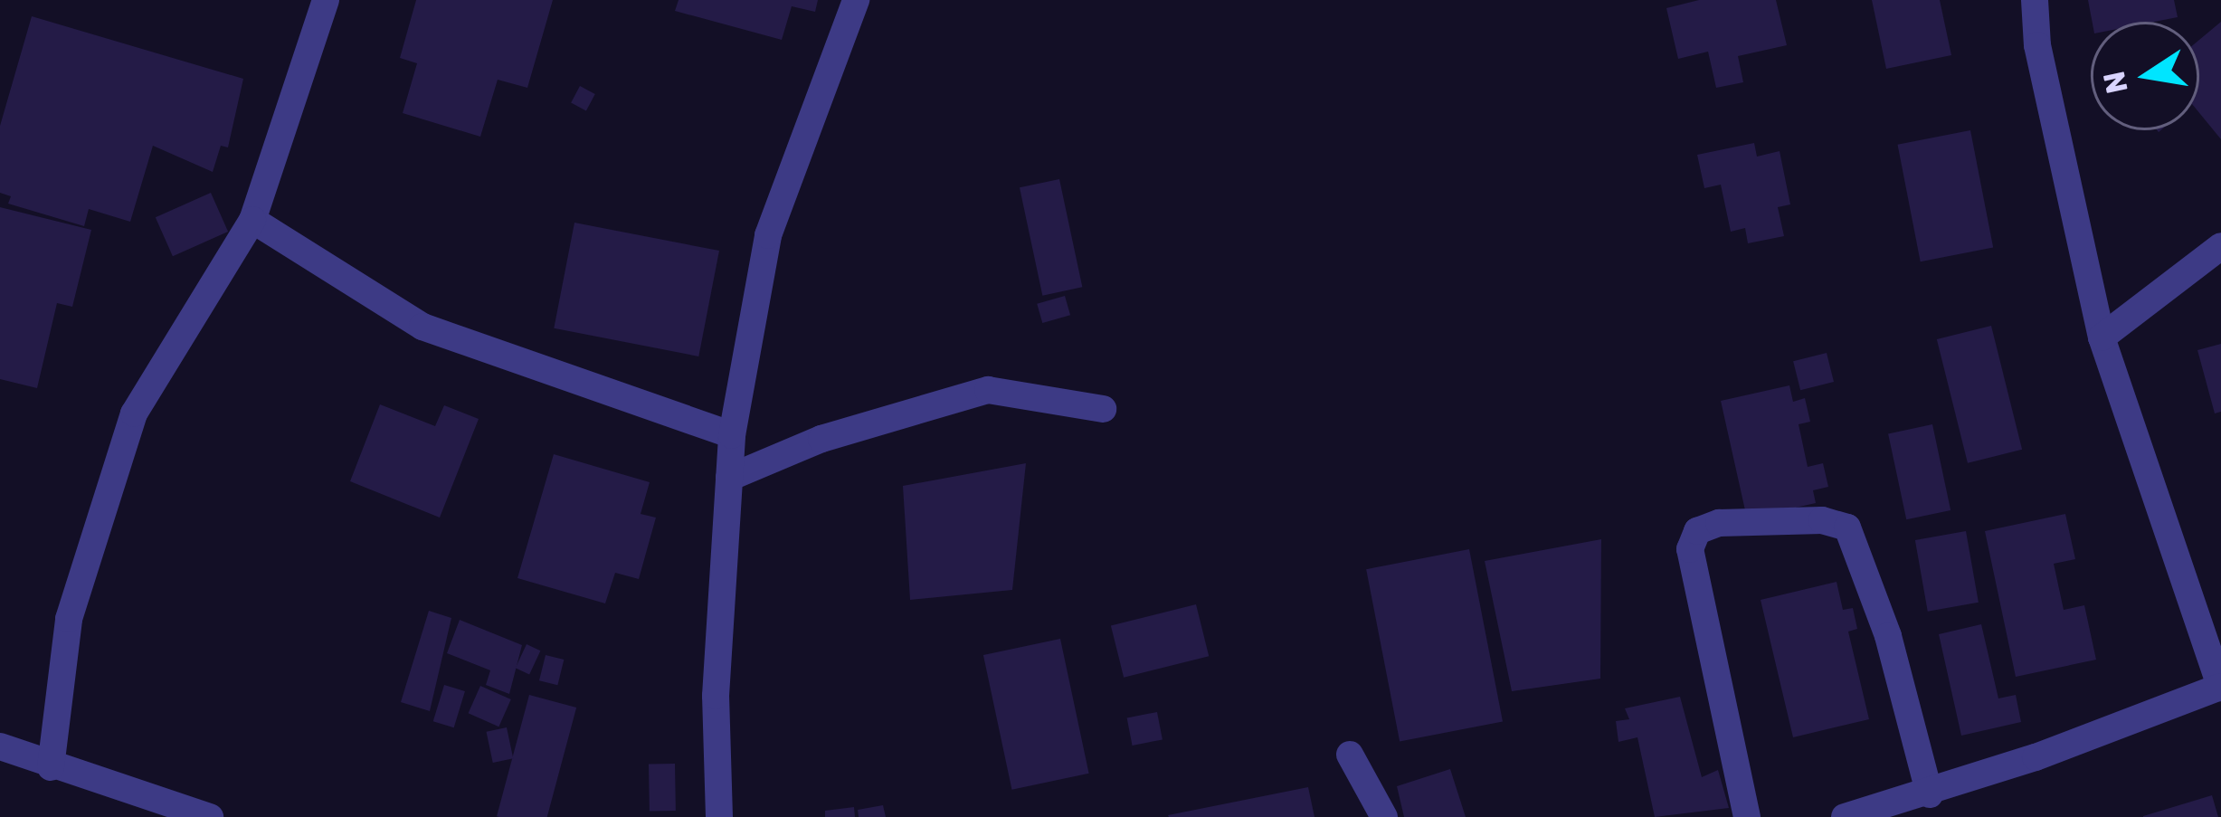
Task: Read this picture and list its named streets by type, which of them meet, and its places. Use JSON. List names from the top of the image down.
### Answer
{
  "north": "left"
}
